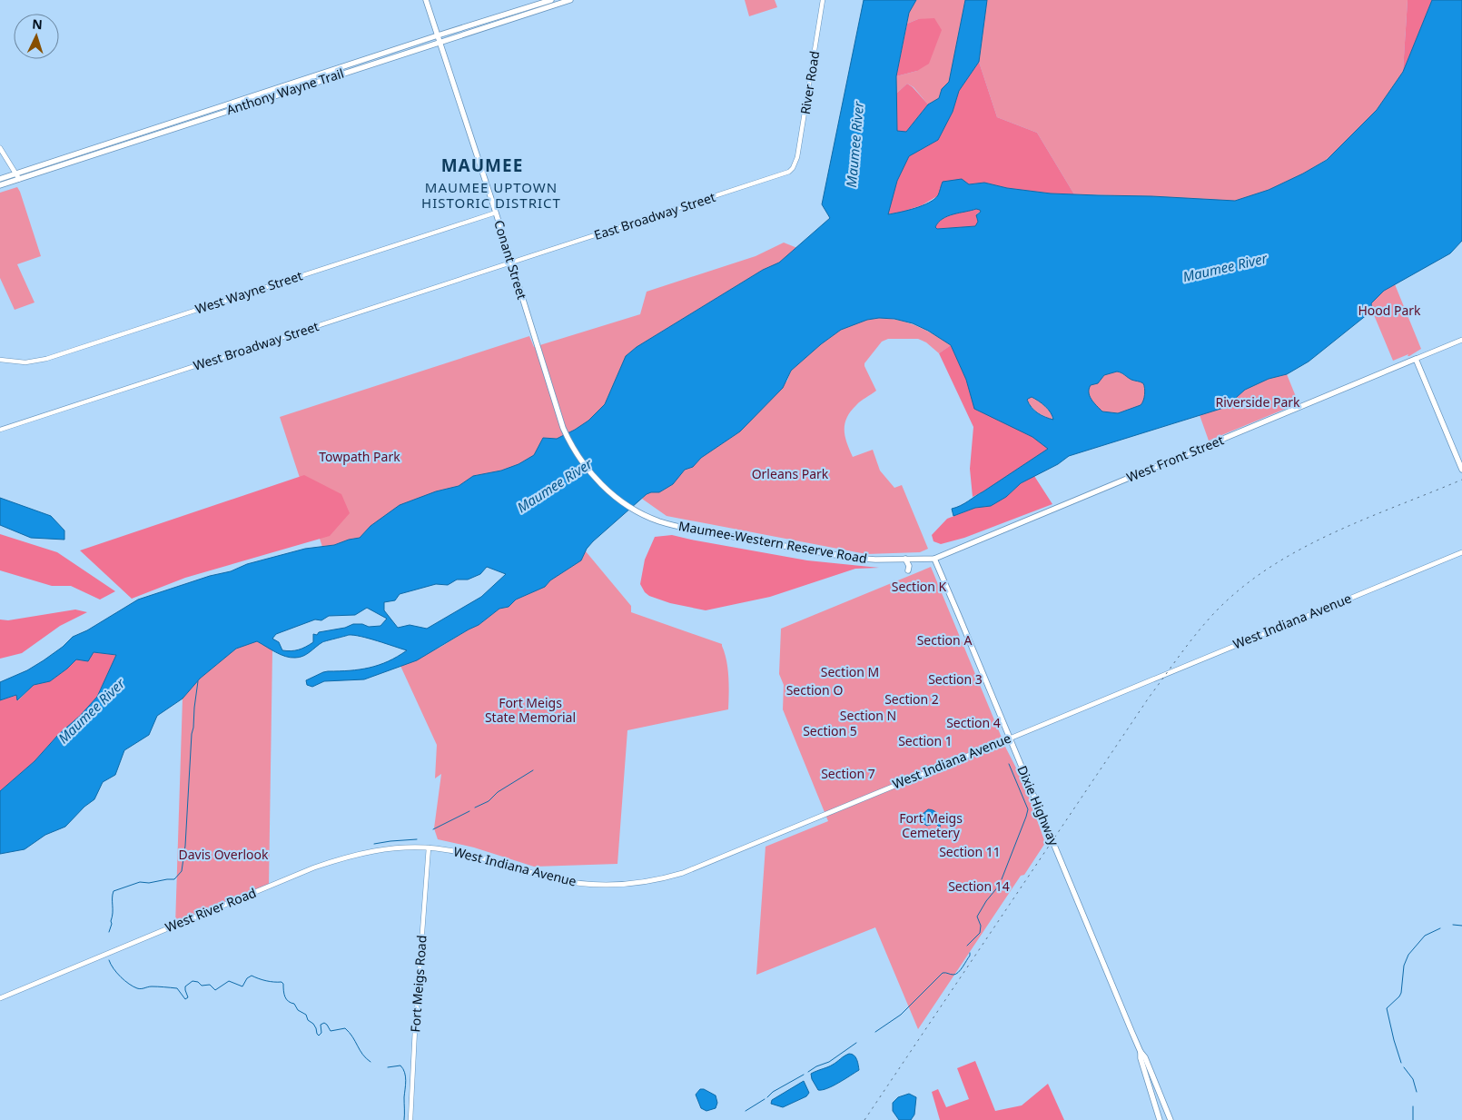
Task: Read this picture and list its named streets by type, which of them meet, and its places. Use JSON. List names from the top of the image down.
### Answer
{
  "streets": {
    "main road": [
      "Anthony Wayne Trail",
      "Conant Street",
      "West Front Street",
      "Maumee-Western Reserve Road",
      "West Indiana Avenue",
      "Dixie Highway",
      "West River Road"
    ],
    "street": [
      "River Road",
      "East Broadway Street",
      "West Wayne Street",
      "West Broadway Street",
      "Fort Meigs Road"
    ]
  },
  "crossings": [
    ["River Road", "East Broadway Street"],
    ["Anthony Wayne Trail", "Conant Street"],
    ["East Broadway Street", "Conant Street"],
    ["East Broadway Street", "West Broadway Street"],
    ["Conant Street", "West Wayne Street"],
    ["Conant Street", "West Broadway Street"],
    ["Conant Street", "Maumee-Western Reserve Road"],
    ["West Front Street", "Maumee-Western Reserve Road"],
    ["West Front Street", "Dixie Highway"],
    ["Maumee-Western Reserve Road", "Dixie Highway"],
    ["West Indiana Avenue", "Dixie Highway"],
    ["West Indiana Avenue", "West River Road"],
    ["West Indiana Avenue", "Fort Meigs Road"],
    ["West River Road", "Fort Meigs Road"]
  ],
  "districts": ["MAUMEE", "MAUMEE UPTOWN HISTORIC DISTRICT"],
  "water": ["Maumee River"],
  "parks": [
    "Hood Park",
    "Riverside Park",
    "Towpath Park",
    "Orleans Park",
    "Section K",
    "Section A",
    "Section M",
    "Section 3",
    "Section O",
    "Section 2",
    "Fort Meigs State Memorial",
    "Section N",
    "Section 4",
    "Section 5",
    "Section 1",
    "Section 7",
    "Fort Meigs Cemetery",
    "Section 11",
    "Davis Overlook",
    "Section 14"
  ],
  "north": "top"
}
